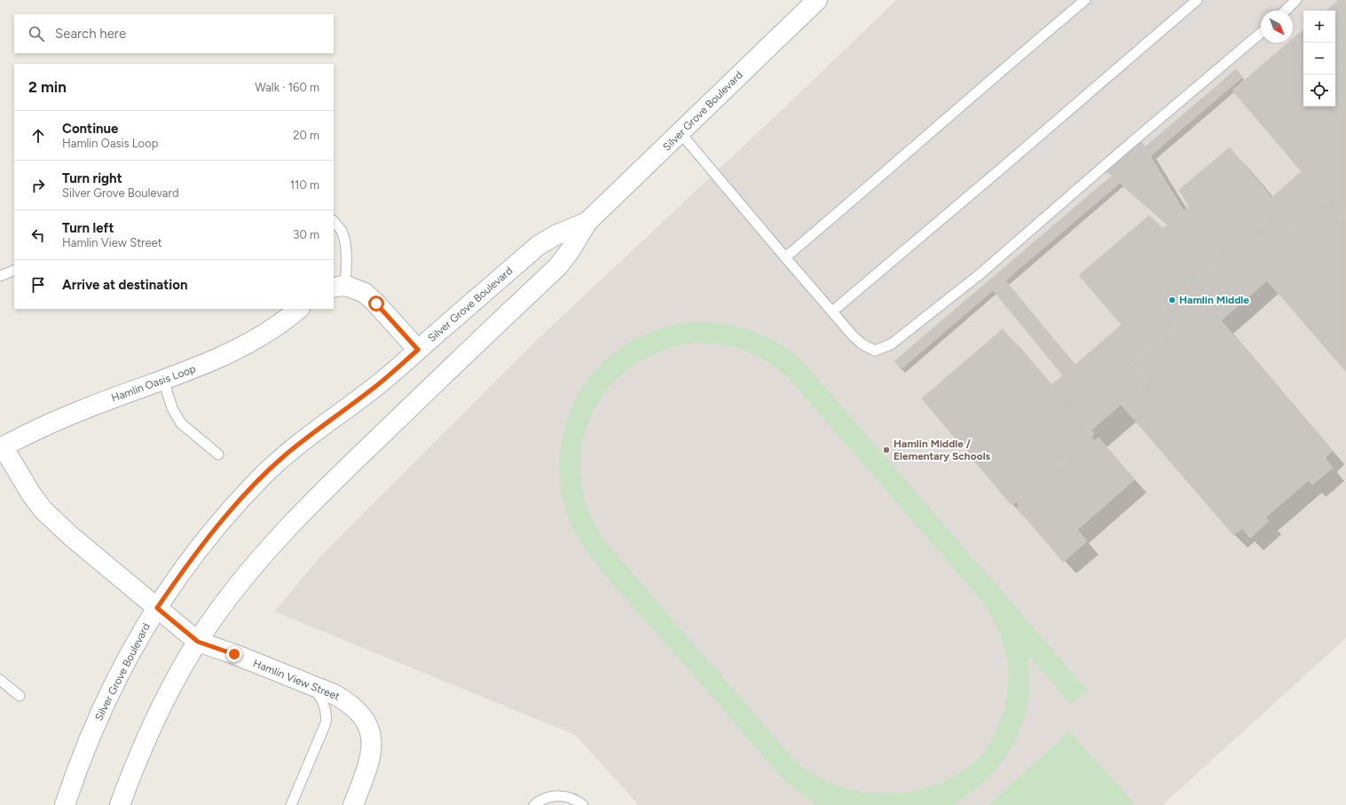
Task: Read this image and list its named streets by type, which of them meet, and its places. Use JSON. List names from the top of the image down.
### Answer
{
  "streets": {
    "street": ["Silver Grove Boulevard", "Hamlin Oasis Loop", "Hamlin View Street"]
  },
  "crossings": [
    ["Silver Grove Boulevard", "Hamlin View Street"],
    ["Hamlin Oasis Loop", "Hamlin View Street"]
  ],
  "places": ["Hamlin Middle", "Hamlin Middle / Elementary Schools"],
  "north": "bottom right",
  "page": {
    "map_buttons": ["+", "−"],
    "search": "Search here",
    "heading": ["2 min", "Walk · 160 m"],
    "list": [
      ["Continue", "Hamlin Oasis Loop", "20 m"],
      ["Turn right", "Silver Grove Boulevard", "110 m"],
      ["Turn left", "Hamlin View Street", "30 m"],
      "Arrive at destination"
    ]
  }
}
